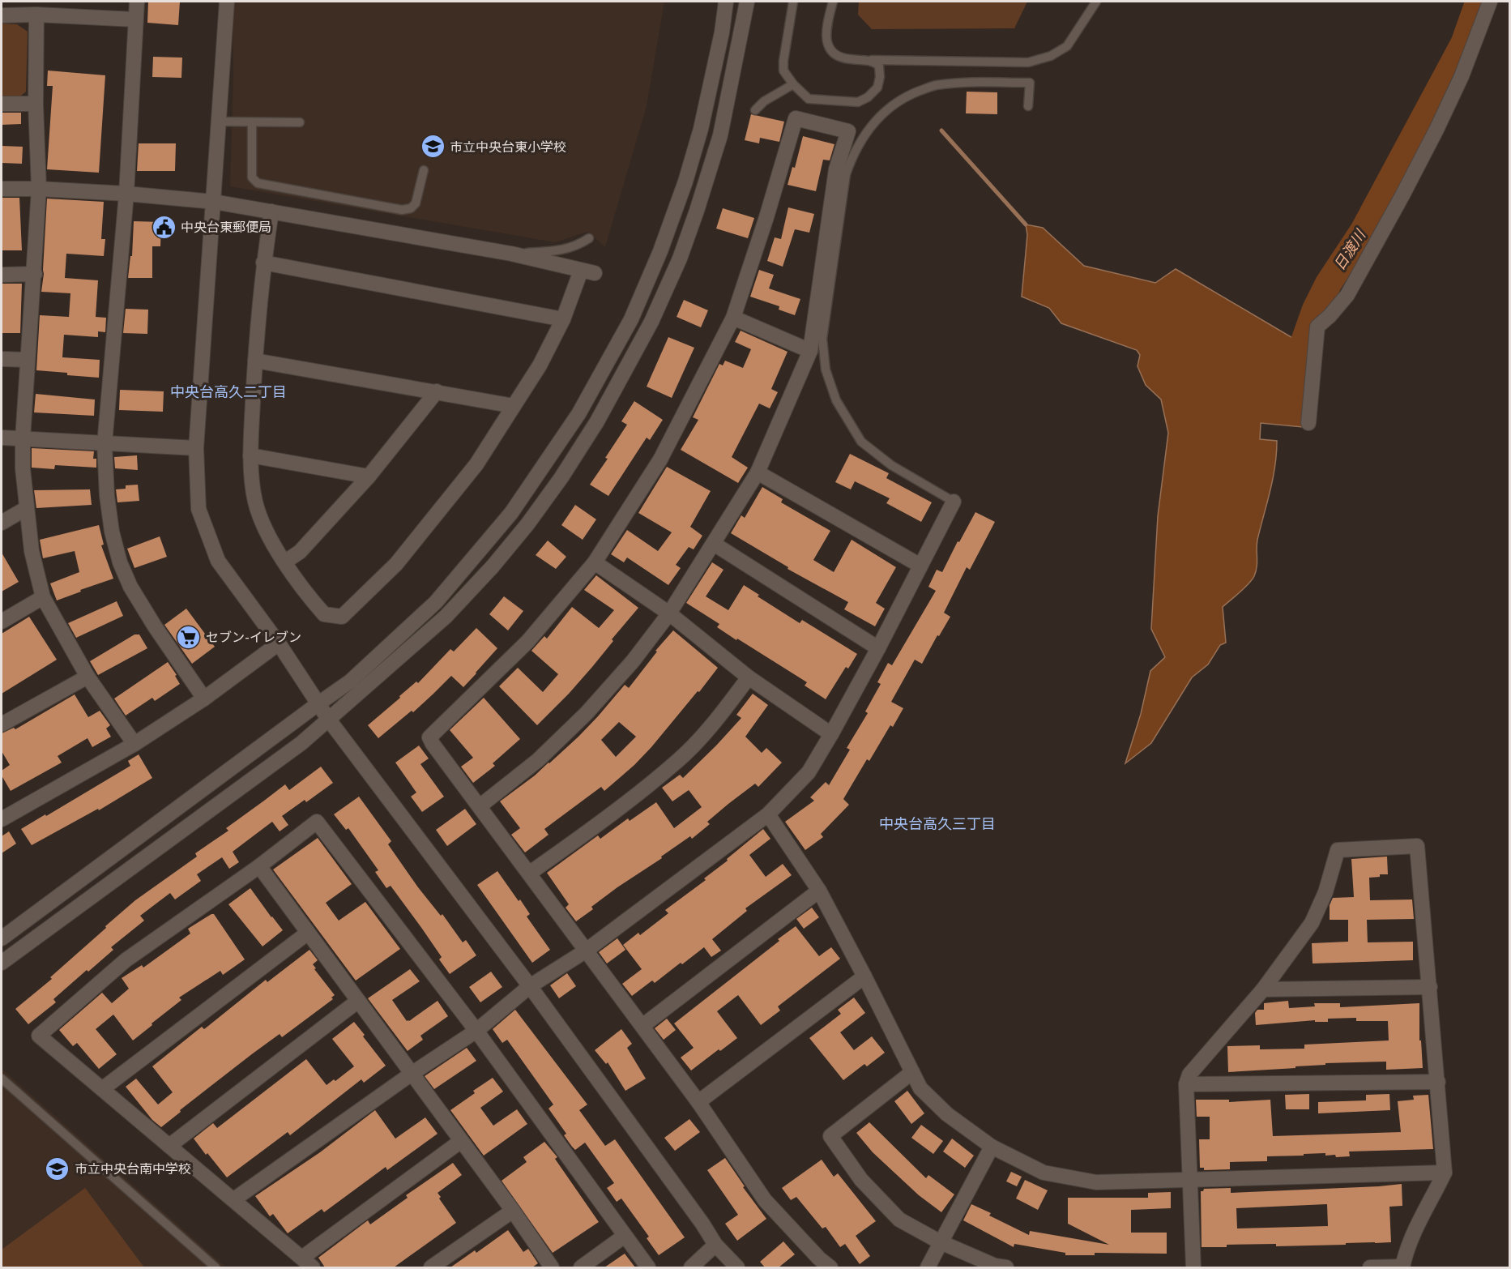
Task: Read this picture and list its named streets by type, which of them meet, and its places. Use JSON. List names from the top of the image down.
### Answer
{
  "districts": ["中央台高久二丁目", "中央台高久三丁目"],
  "water": ["日渡川"],
  "places": {
    "school or university": ["市立中央台東小学校", "市立中央台南中学校"],
    "public building": ["中央台東郵便局"],
    "supermarket": ["セブン-イレブン"]
  }
}
